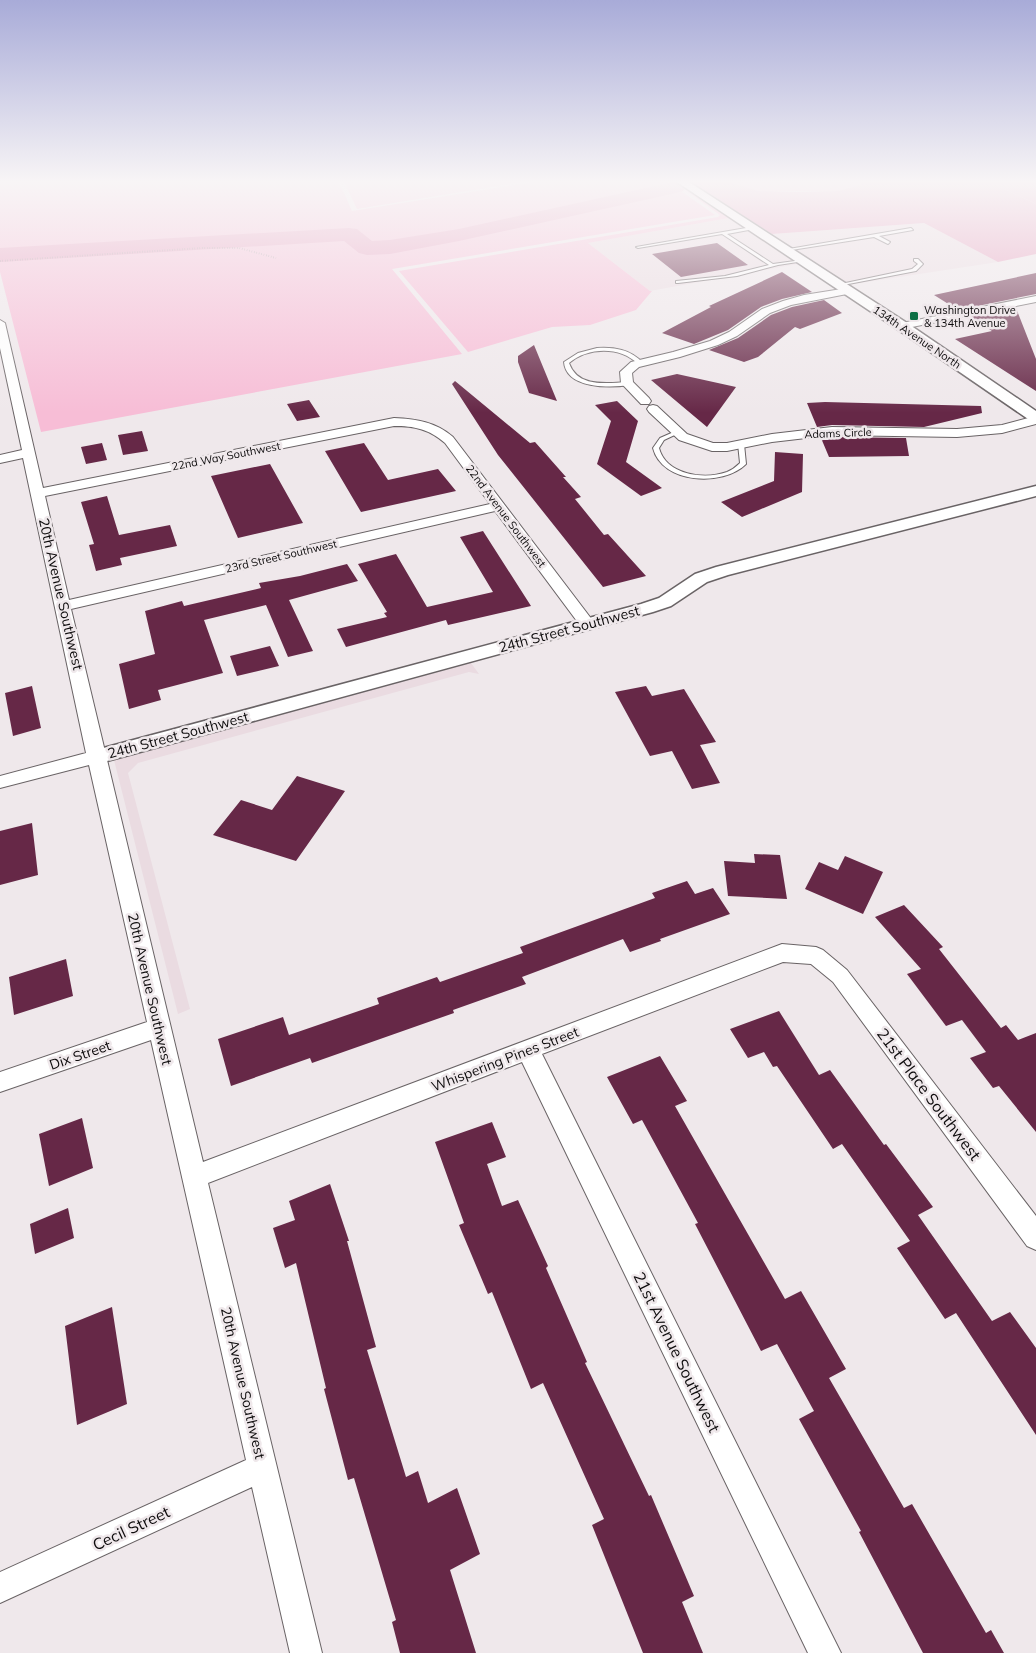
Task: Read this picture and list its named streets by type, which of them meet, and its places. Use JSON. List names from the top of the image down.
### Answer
{
  "streets": {
    "street": [
      "134th Avenue North",
      "Adams Circle",
      "22nd Way Southwest",
      "22nd Avenue Southwest",
      "23rd Street Southwest",
      "20th Avenue Southwest",
      "24th Street Southwest",
      "Dix Street",
      "Whispering Pines Street",
      "21st Place Southwest",
      "21st Avenue Southwest",
      "Cecil Street"
    ]
  },
  "crossings": [
    ["134th Avenue North", "Adams Circle"],
    ["22nd Way Southwest", "22nd Avenue Southwest"],
    ["22nd Way Southwest", "20th Avenue Southwest"],
    ["22nd Avenue Southwest", "23rd Street Southwest"],
    ["22nd Avenue Southwest", "24th Street Southwest"],
    ["23rd Street Southwest", "20th Avenue Southwest"],
    ["20th Avenue Southwest", "24th Street Southwest"],
    ["20th Avenue Southwest", "Dix Street"],
    ["20th Avenue Southwest", "Whispering Pines Street"],
    ["20th Avenue Southwest", "Cecil Street"],
    ["Whispering Pines Street", "21st Place Southwest"],
    ["Whispering Pines Street", "21st Avenue Southwest"]
  ],
  "places": {
    "transit": ["Washington Drive & 134th Avenue"]
  }
}
